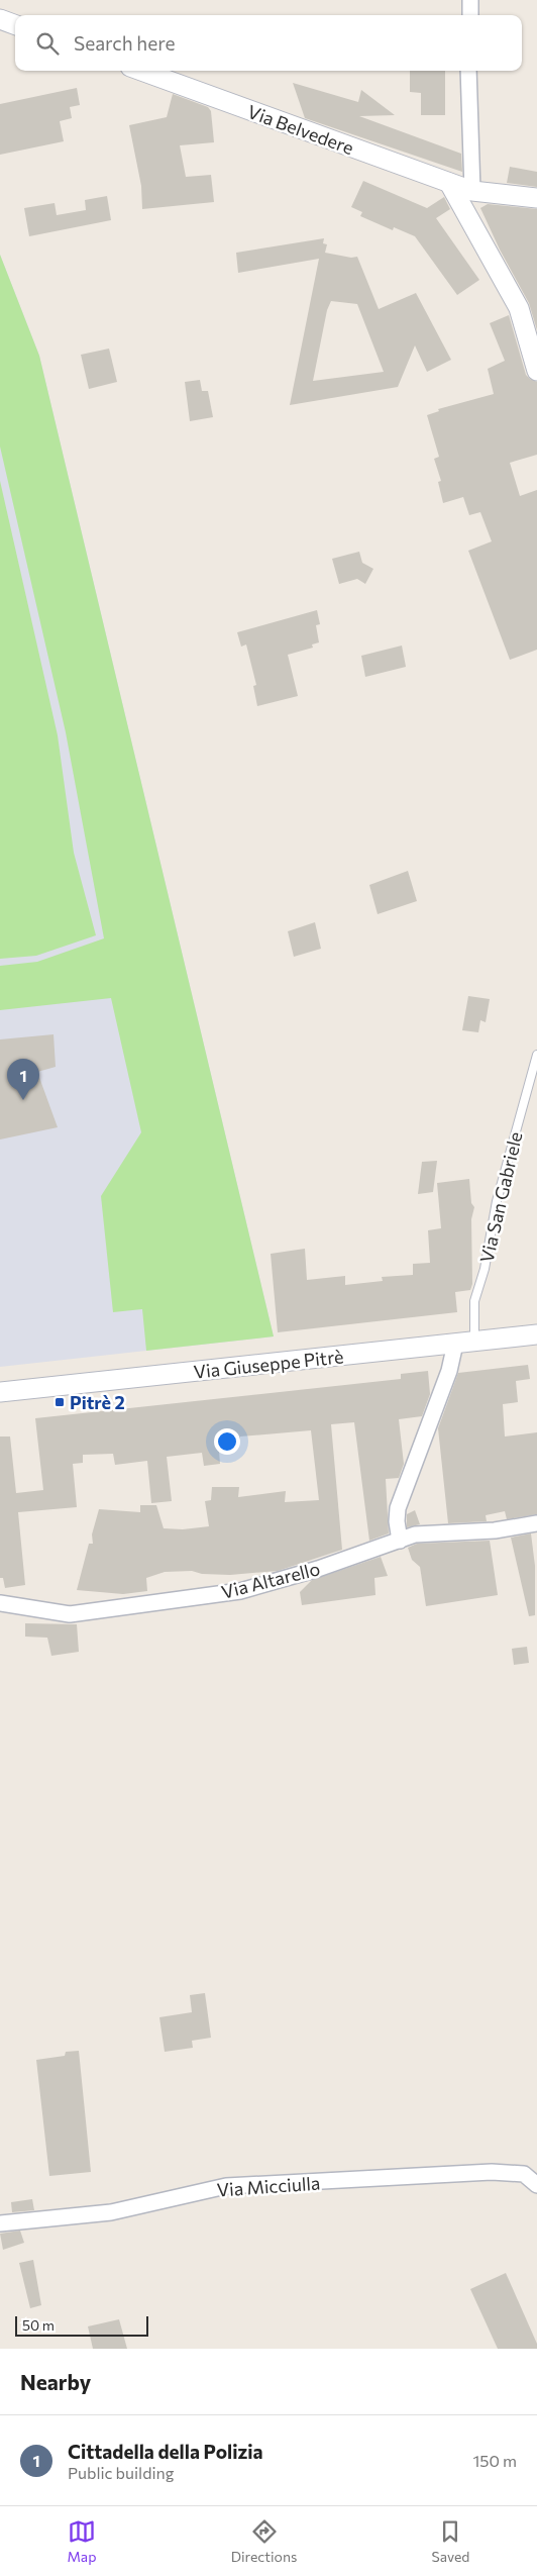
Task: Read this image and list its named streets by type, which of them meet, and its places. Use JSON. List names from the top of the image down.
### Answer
{
  "streets": {
    "street": [
      "Via Belvedere",
      "Via Giuseppe Pitrè",
      "Via Altarello",
      "Via Micciulla"
    ],
    "lane": ["Via San Gabriele"]
  },
  "crossings": [
    ["Via San Gabriele", "Via Giuseppe Pitrè"]
  ],
  "places": {
    "transit": ["Pitrè 2"]
  },
  "scale_bar": "50 m",
  "page": {
    "search": "Search here",
    "pins": "1",
    "scale": "50 m",
    "heading": "Nearby",
    "list": [
      {
        "mark": "1",
        "name": "Cittadella della Polizia",
        "note": "Public building",
        "value": "150 m"
      }
    ],
    "nav": ["Map", "Directions", "Saved"]
  }
}
